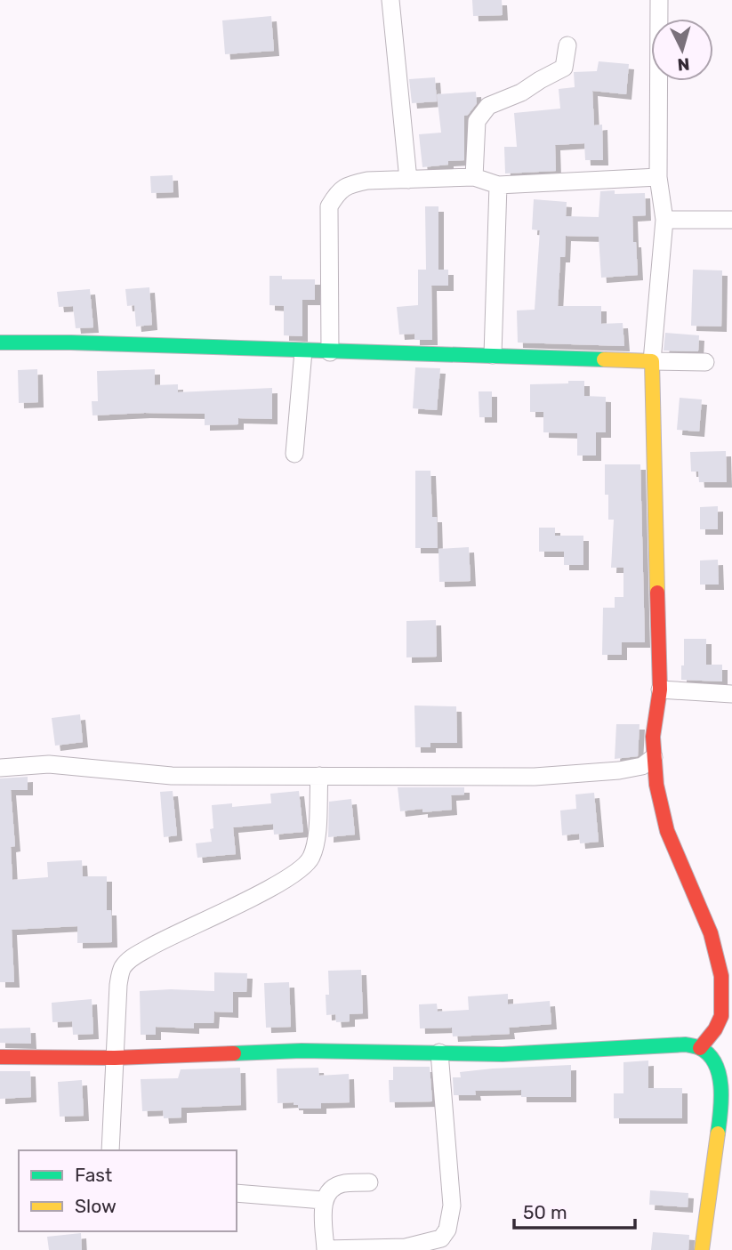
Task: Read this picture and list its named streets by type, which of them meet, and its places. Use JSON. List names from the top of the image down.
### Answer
{
  "legend": ["Fast", "Slow"],
  "scale_bar": "50 m",
  "north": "bottom"
}
